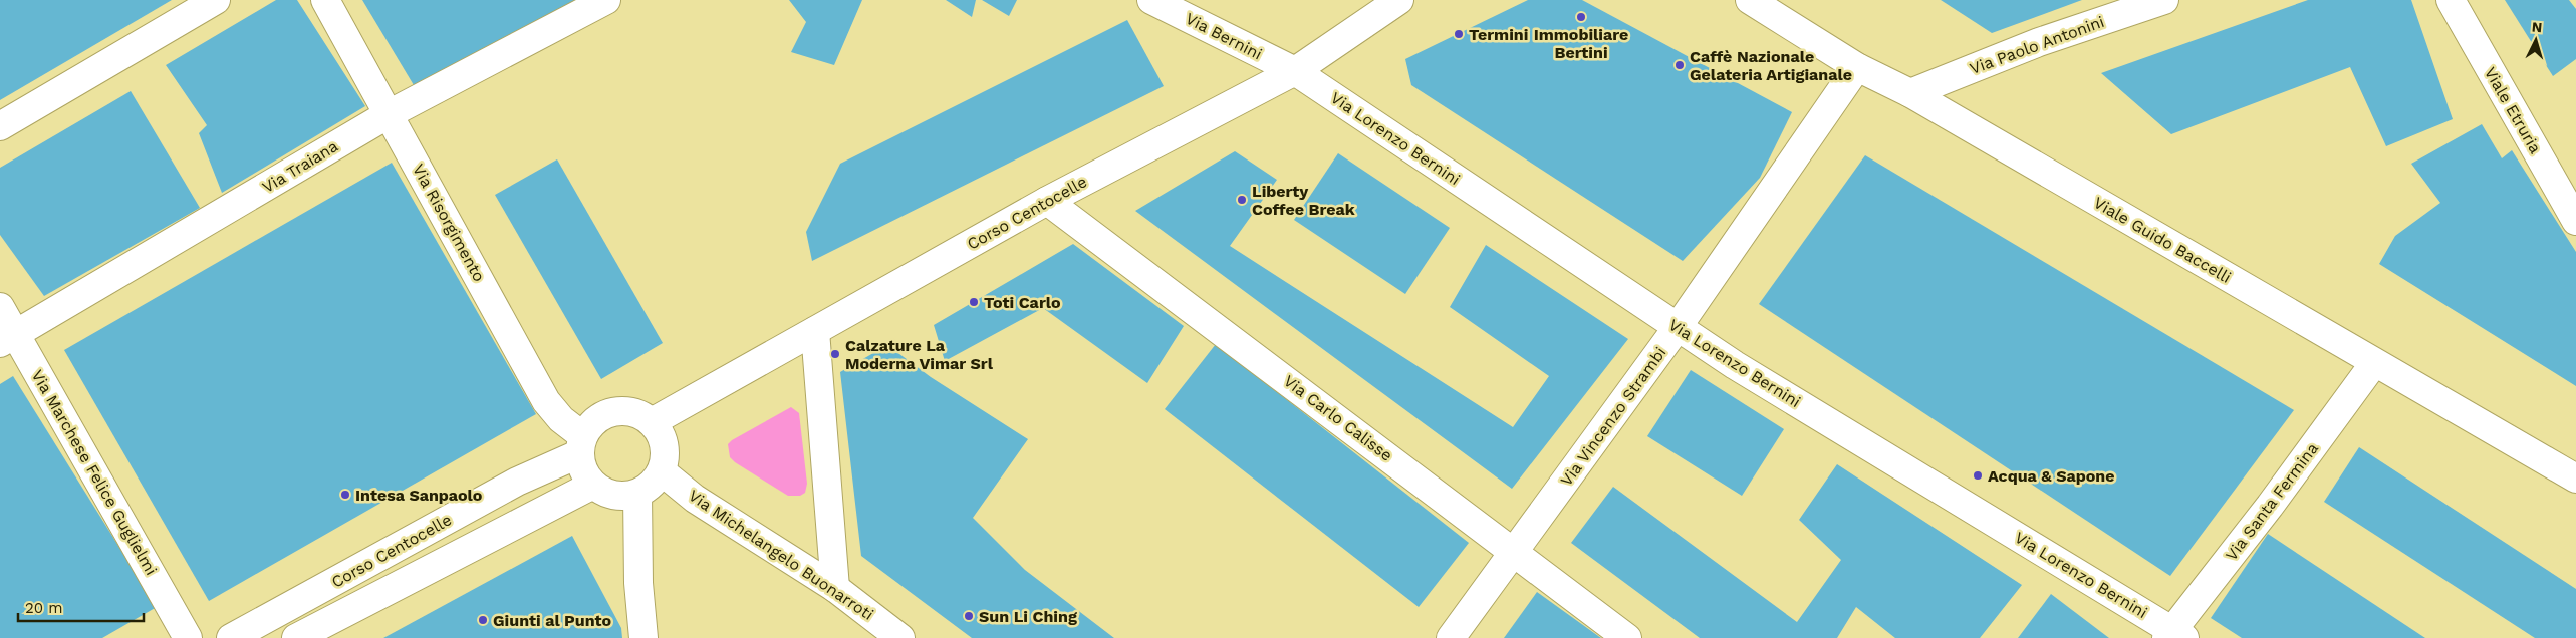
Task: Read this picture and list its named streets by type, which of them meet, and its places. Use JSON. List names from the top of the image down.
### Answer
{
  "streets": {
    "street": [
      "Via Bernini",
      "Via Paolo Antonini",
      "Viale Etruria",
      "Via Lorenzo Bernini",
      "Via Traiana",
      "Corso Centocelle",
      "Via Risorgimento",
      "Viale Guido Baccelli",
      "Via Vincenzo Strambi",
      "Via Carlo Calisse",
      "Via Marchese Felice Guglielmi",
      "Via Santa Fermina",
      "Via Michelangelo Buonarroti"
    ]
  },
  "crossings": [
    ["Via Bernini", "Via Lorenzo Bernini"],
    ["Via Bernini", "Corso Centocelle"],
    ["Via Paolo Antonini", "Viale Guido Baccelli"],
    ["Via Lorenzo Bernini", "Corso Centocelle"],
    ["Via Lorenzo Bernini", "Via Vincenzo Strambi"],
    ["Via Lorenzo Bernini", "Via Santa Fermina"],
    ["Via Traiana", "Via Risorgimento"],
    ["Via Traiana", "Via Marchese Felice Guglielmi"],
    ["Corso Centocelle", "Via Risorgimento"],
    ["Corso Centocelle", "Via Carlo Calisse"],
    ["Corso Centocelle", "Via Michelangelo Buonarroti"],
    ["Via Risorgimento", "Via Michelangelo Buonarroti"],
    ["Viale Guido Baccelli", "Via Vincenzo Strambi"],
    ["Viale Guido Baccelli", "Via Santa Fermina"],
    ["Via Vincenzo Strambi", "Via Carlo Calisse"]
  ],
  "places": [
    "Immobiliare Bertini",
    "Termini",
    "Caffè Nazionale Gelateria Artigianale",
    "Liberty Coffee Break",
    "Toti Carlo",
    "Calzature La Moderna Vimar Srl",
    "Acqua & Sapone",
    "Intesa Sanpaolo",
    "Sun Li Ching",
    "Giunti al Punto"
  ],
  "scale_bar": "20 m",
  "north": "top"
}
